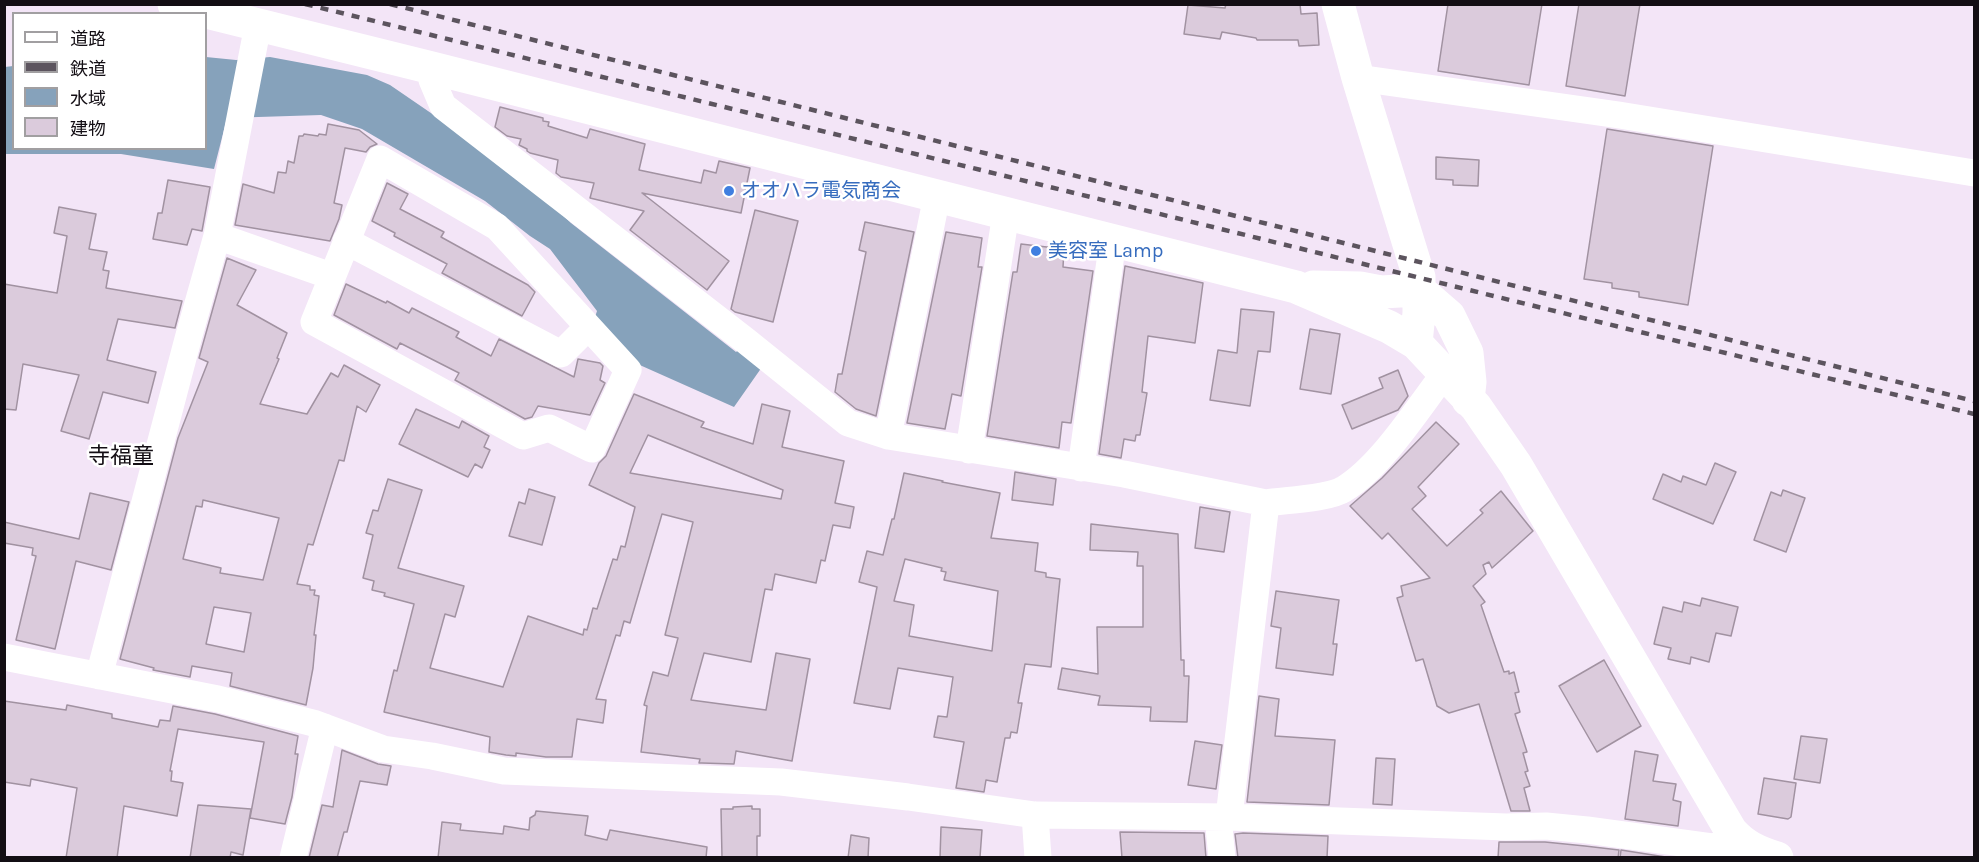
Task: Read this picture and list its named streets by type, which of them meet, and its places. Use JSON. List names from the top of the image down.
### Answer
{
  "districts": ["寺福童"],
  "places": ["オオハラ電気商会", "美容室 Lamp"],
  "legend": [
    "道路",
    "鉄道",
    "水域",
    "建物"
  ]
}
